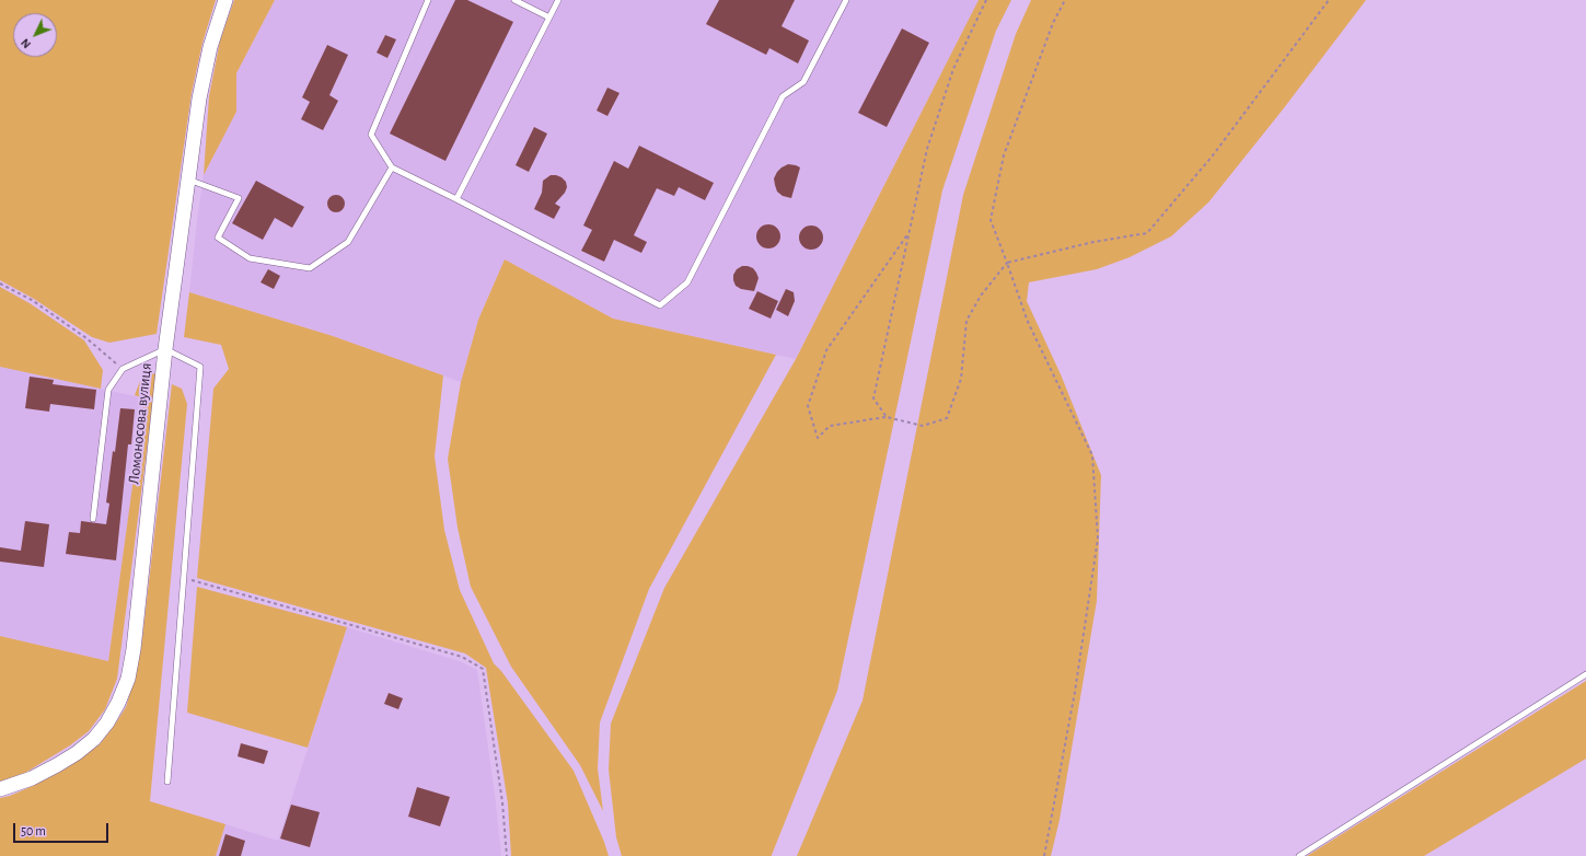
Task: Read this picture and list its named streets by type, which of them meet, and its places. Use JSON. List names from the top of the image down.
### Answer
{
  "streets": {
    "street": ["Ломоносова вулиця"]
  },
  "scale_bar": "50 m",
  "north": "bottom left"
}
